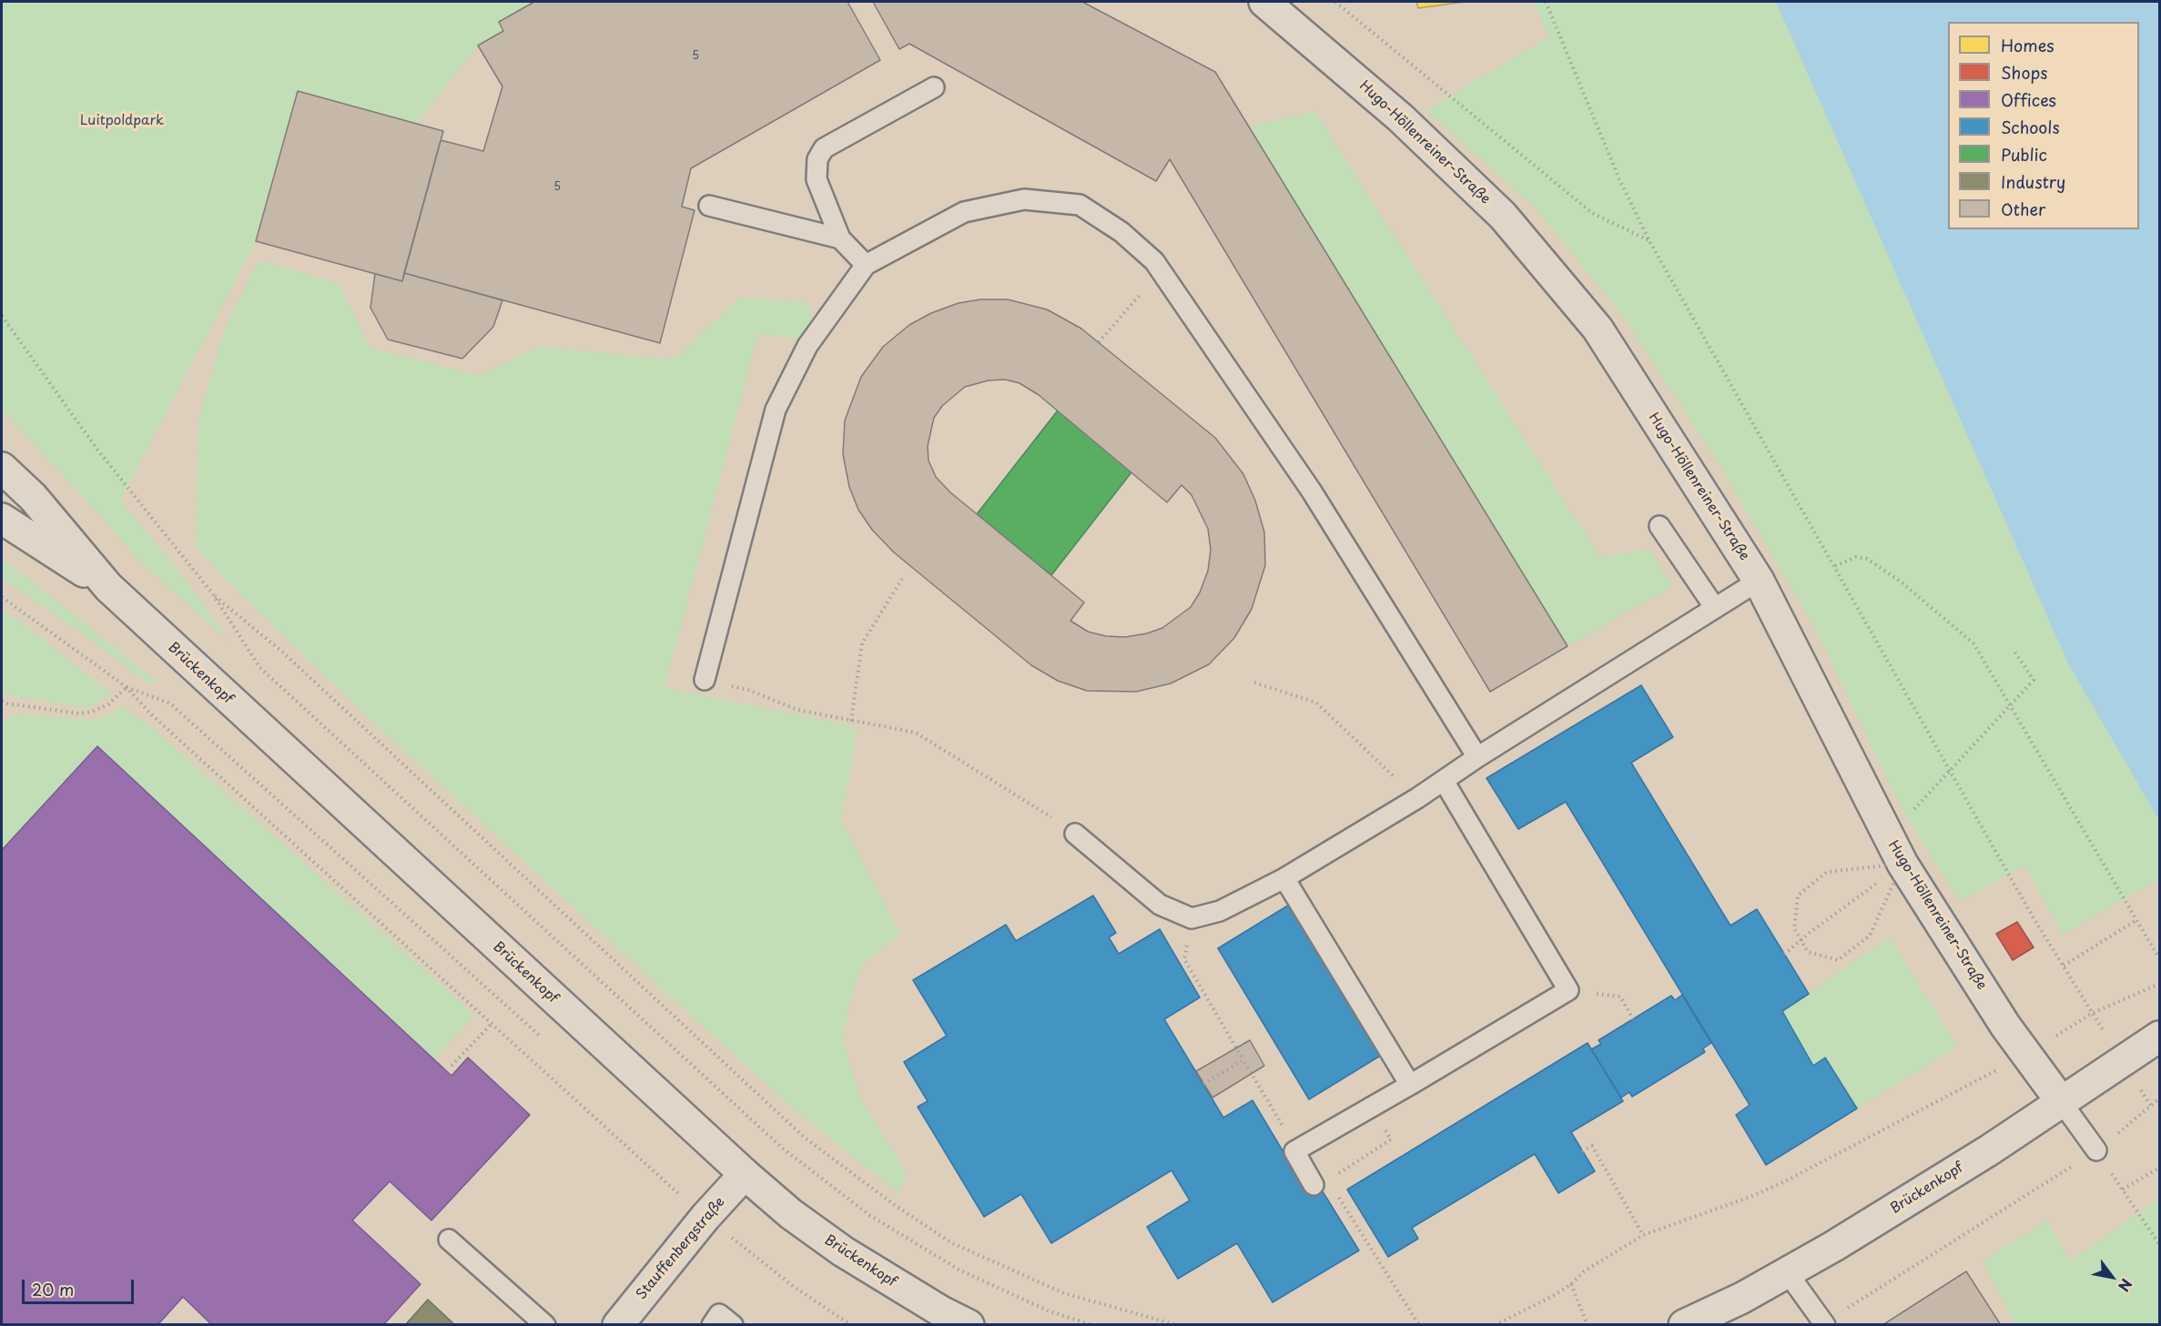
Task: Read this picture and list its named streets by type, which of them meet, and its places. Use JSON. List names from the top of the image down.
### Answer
{
  "streets": {
    "street": ["Hugo-Höllenreiner-Straße", "Brückenkopf", "Stauffenbergstraße"]
  },
  "crossings": [
    ["Hugo-Höllenreiner-Straße", "Brückenkopf"],
    ["Brückenkopf", "Stauffenbergstraße"]
  ],
  "parks": ["Luitpoldpark"],
  "house_numbers": ["5", "5"],
  "legend": [
    "Homes",
    "Shops",
    "Offices",
    "Schools",
    "Public",
    "Industry",
    "Other"
  ],
  "scale_bar": "20 m",
  "north": "bottom right"
}
